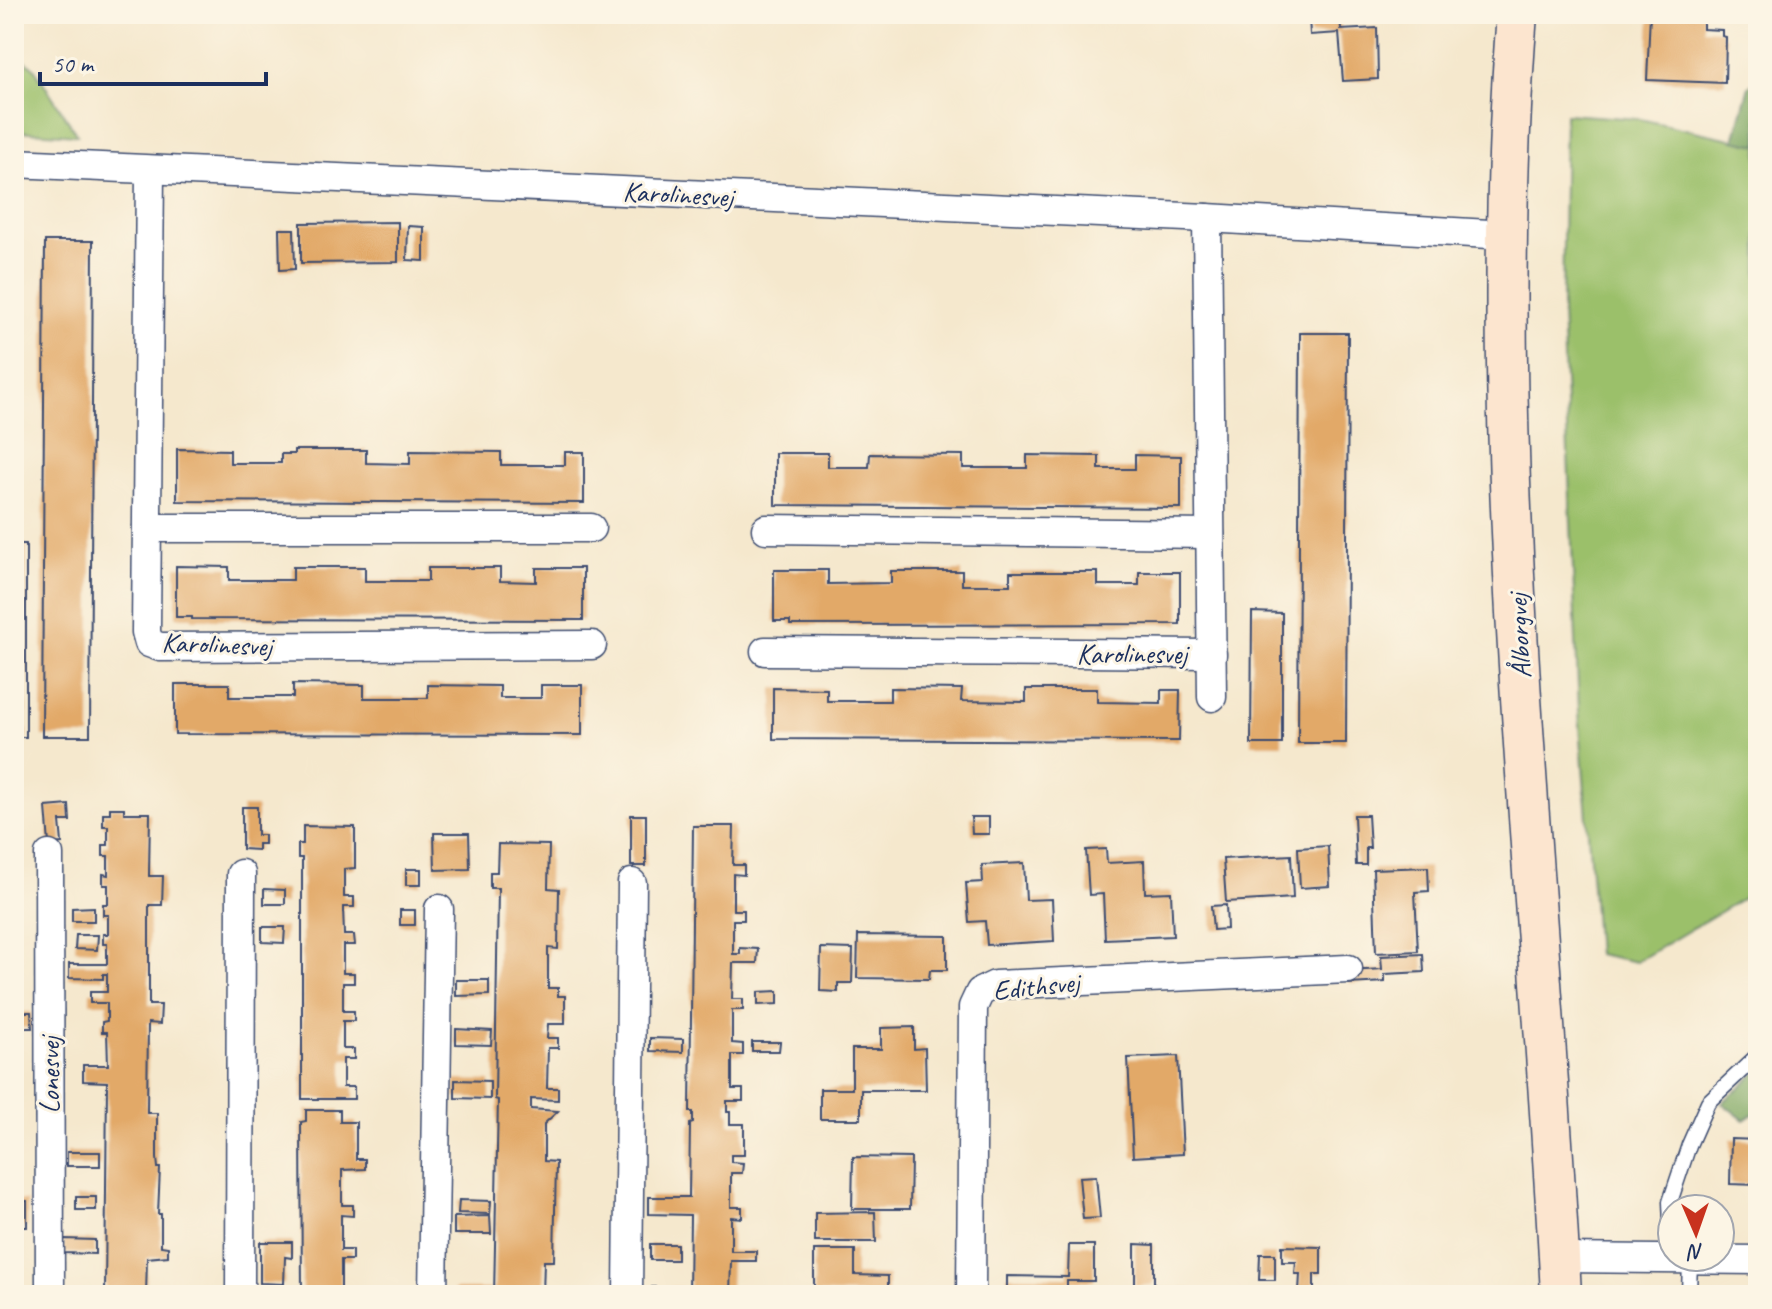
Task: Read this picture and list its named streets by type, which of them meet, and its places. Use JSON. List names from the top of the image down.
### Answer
{
  "streets": {
    "main road": ["Ålborgvej"],
    "street": ["Karolinesvej", "Edithsvej", "Lonesvej"]
  },
  "crossings": [
    ["Karolinesvej", "Ålborgvej"]
  ],
  "scale_bar": "50 m",
  "north": "bottom"
}
